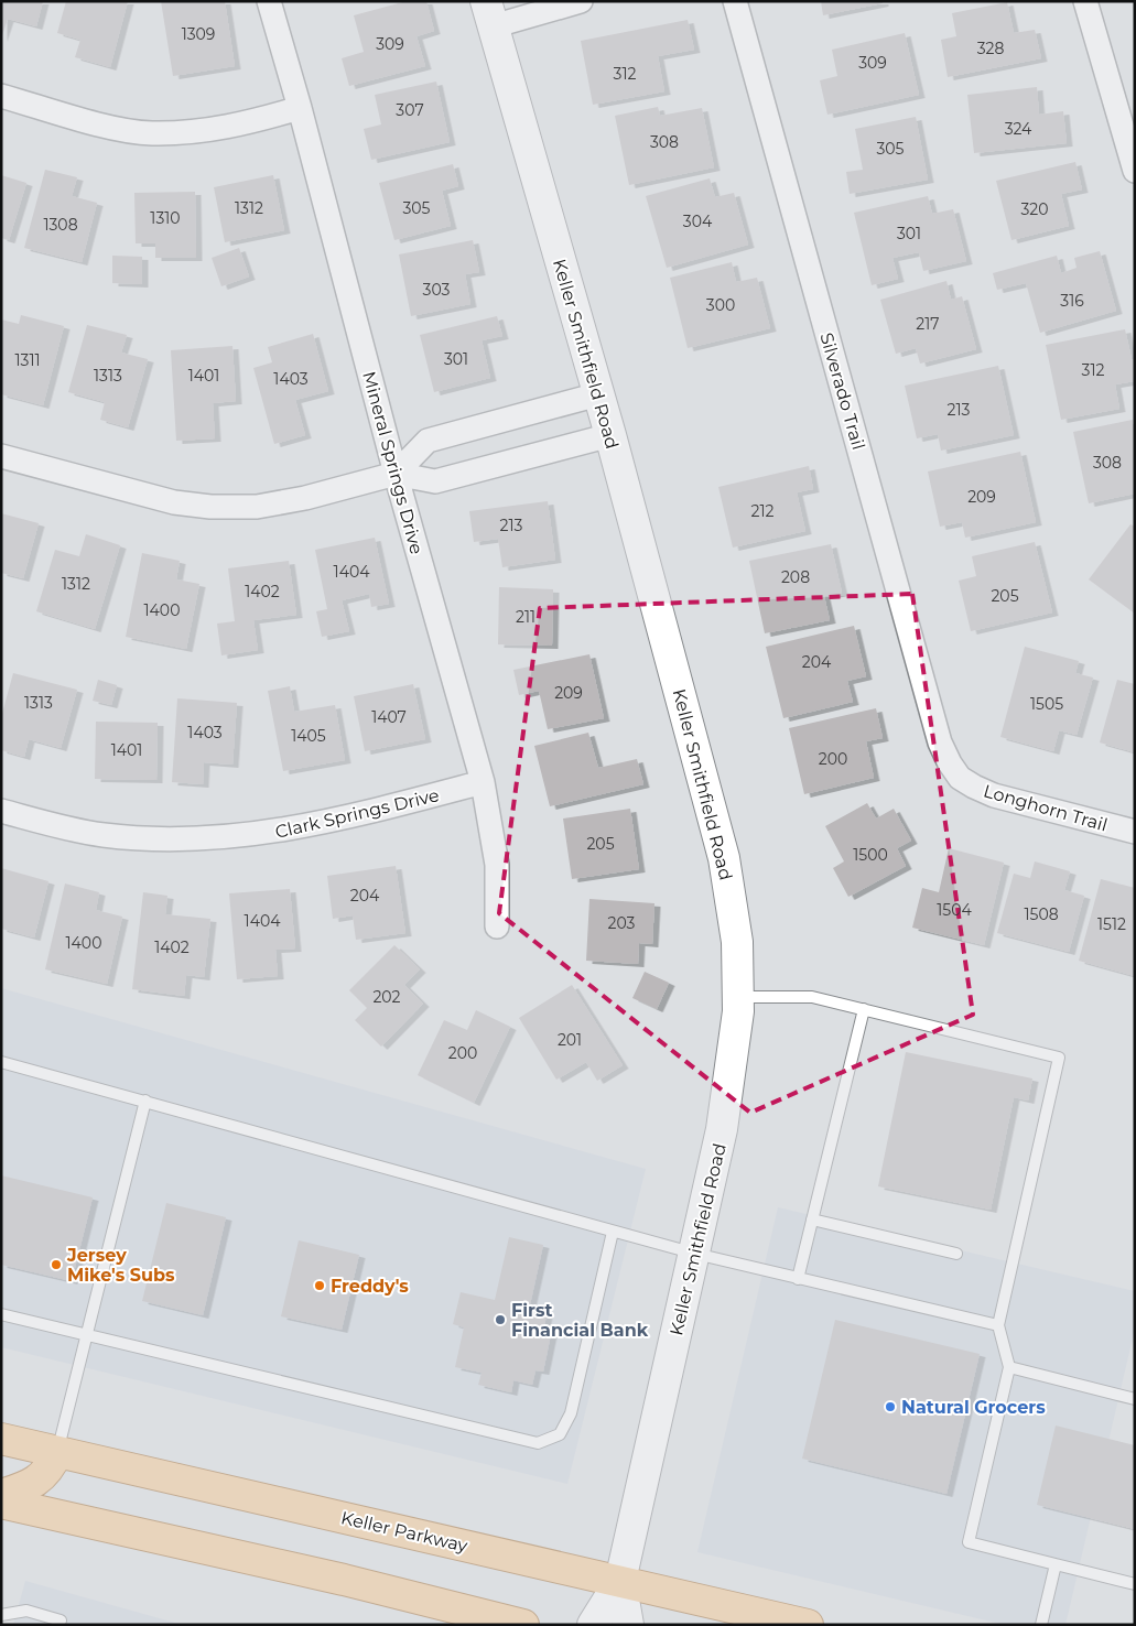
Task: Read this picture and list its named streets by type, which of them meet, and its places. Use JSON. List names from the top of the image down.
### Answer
{
  "streets": {
    "main road": ["Keller Smithfield Road", "Keller Parkway"],
    "street": [
      "Silverado Trail",
      "Mineral Springs Drive",
      "Longhorn Trail",
      "Clark Springs Drive"
    ]
  },
  "crossings": [
    ["Keller Smithfield Road", "Keller Parkway"],
    ["Silverado Trail", "Longhorn Trail"],
    ["Mineral Springs Drive", "Clark Springs Drive"]
  ],
  "places": [
    "Jersey Mike's Subs",
    "Freddy's",
    "First Financial Bank",
    "Natural Grocers"
  ],
  "house_numbers": [
    "1309",
    "309",
    "328",
    "309",
    "312",
    "307",
    "324",
    "308",
    "305",
    "1312",
    "305",
    "320",
    "1310",
    "304",
    "1308",
    "301",
    "303",
    "316",
    "300",
    "217",
    "301",
    "1311",
    "312",
    "1313",
    "1401",
    "1403",
    "213",
    "308",
    "209",
    "212",
    "213",
    "1404",
    "208",
    "1312",
    "1402",
    "205",
    "1400",
    "211",
    "204",
    "209",
    "1313",
    "1505",
    "1407",
    "1403",
    "1405",
    "1401",
    "200",
    "205",
    "1500",
    "204",
    "1504",
    "1508",
    "1404",
    "203",
    "1512",
    "1400",
    "1402",
    "202",
    "201",
    "200"
  ]
}
